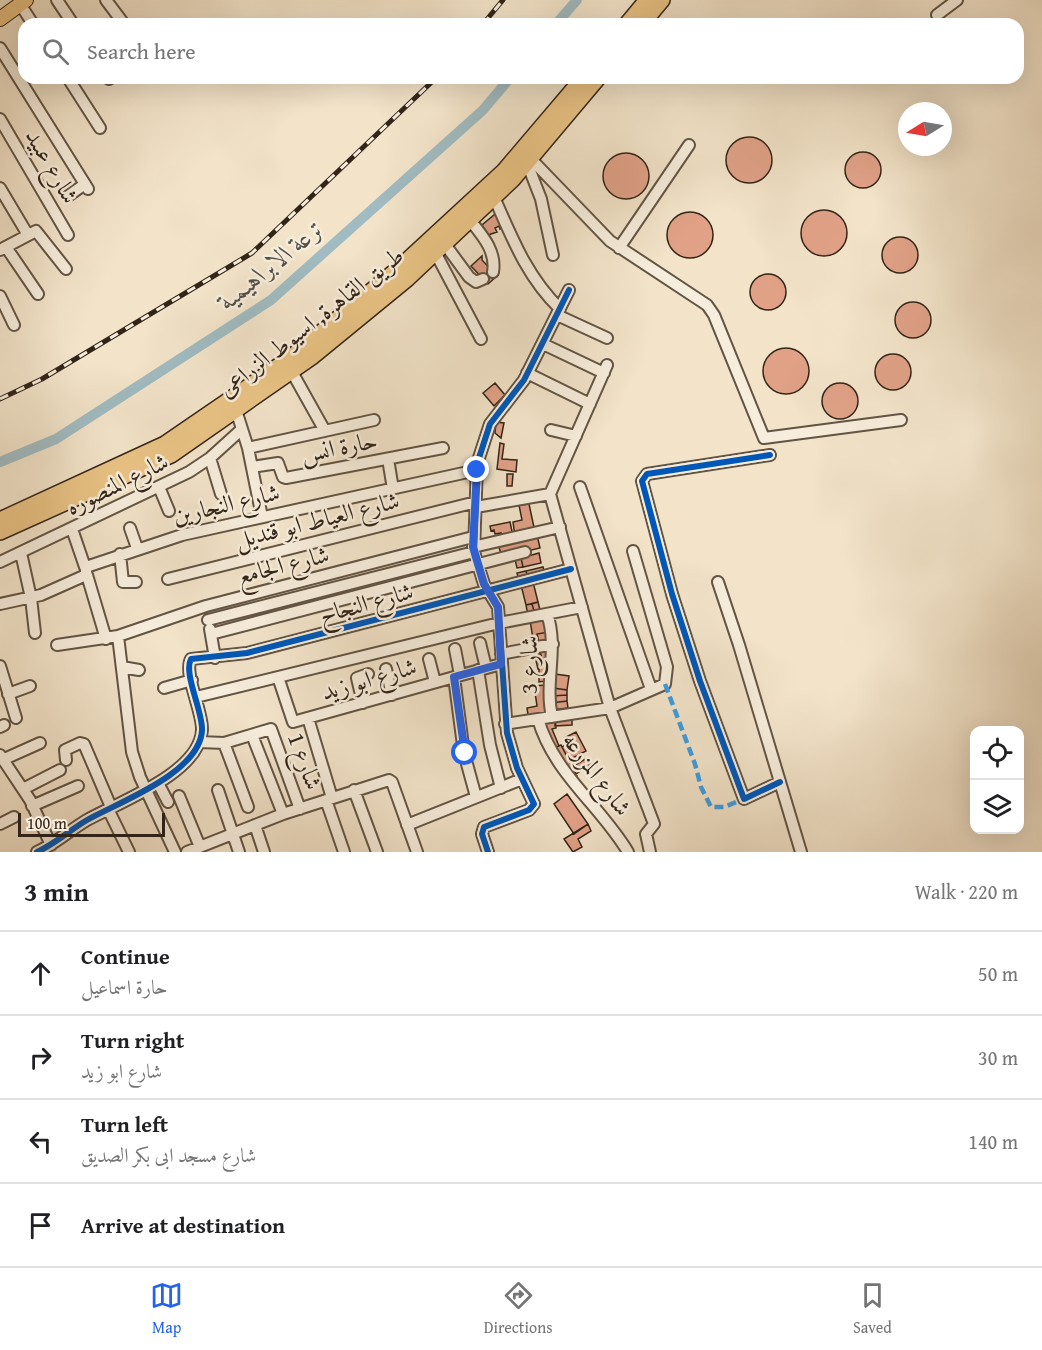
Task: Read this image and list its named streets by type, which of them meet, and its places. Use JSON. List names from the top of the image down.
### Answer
{
  "streets": {
    "highway": ["طريق القاهرة, اسيوط الزراعى"],
    "street": [
      "شارع عبيد",
      "حارة انس",
      "شارع المنصوره",
      "شارع النجارين",
      "شارع العياط ابو قنديل",
      "شارع الجامع",
      "شارع النجاح",
      "شارع 3",
      "شارع ابو زيد",
      "شارع 1",
      "شارع المزرعه"
    ]
  },
  "crossings": [
    ["شارع 3", "شارع ابو زيد"]
  ],
  "water": ["ترعة الابراهيمية"],
  "scale_bar": "100 m",
  "north": "left",
  "page": {
    "search": "Search here",
    "scale": "100 m",
    "heading": ["3 min", "Walk · 220 m"],
    "list": [
      ["Continue", "حارة اسماعيل", "50 m"],
      ["Turn right", "شارع ابو زيد", "30 m"],
      ["Turn left", "شارع مسجد ابى بكر الصديق", "140 m"],
      "Arrive at destination"
    ],
    "nav": ["Map", "Directions", "Saved"]
  }
}
